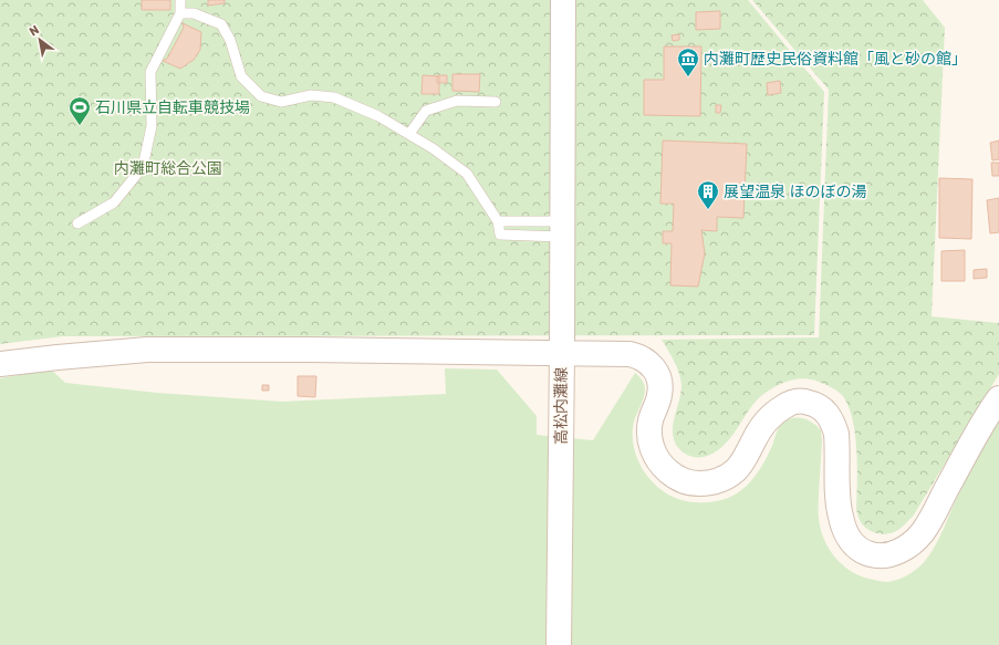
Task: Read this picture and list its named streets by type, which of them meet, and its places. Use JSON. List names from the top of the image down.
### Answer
{
  "streets": {
    "street": ["高松内灘線"]
  },
  "parks": ["内灘町総合公園"],
  "places": {
    "museum": ["内灘町歴史民俗資料館「風と砂の館」"],
    "sports": ["石川県立自転車競技場"],
    "building": ["展望温泉 ほのぼの湯"]
  },
  "north": "top left"
}
